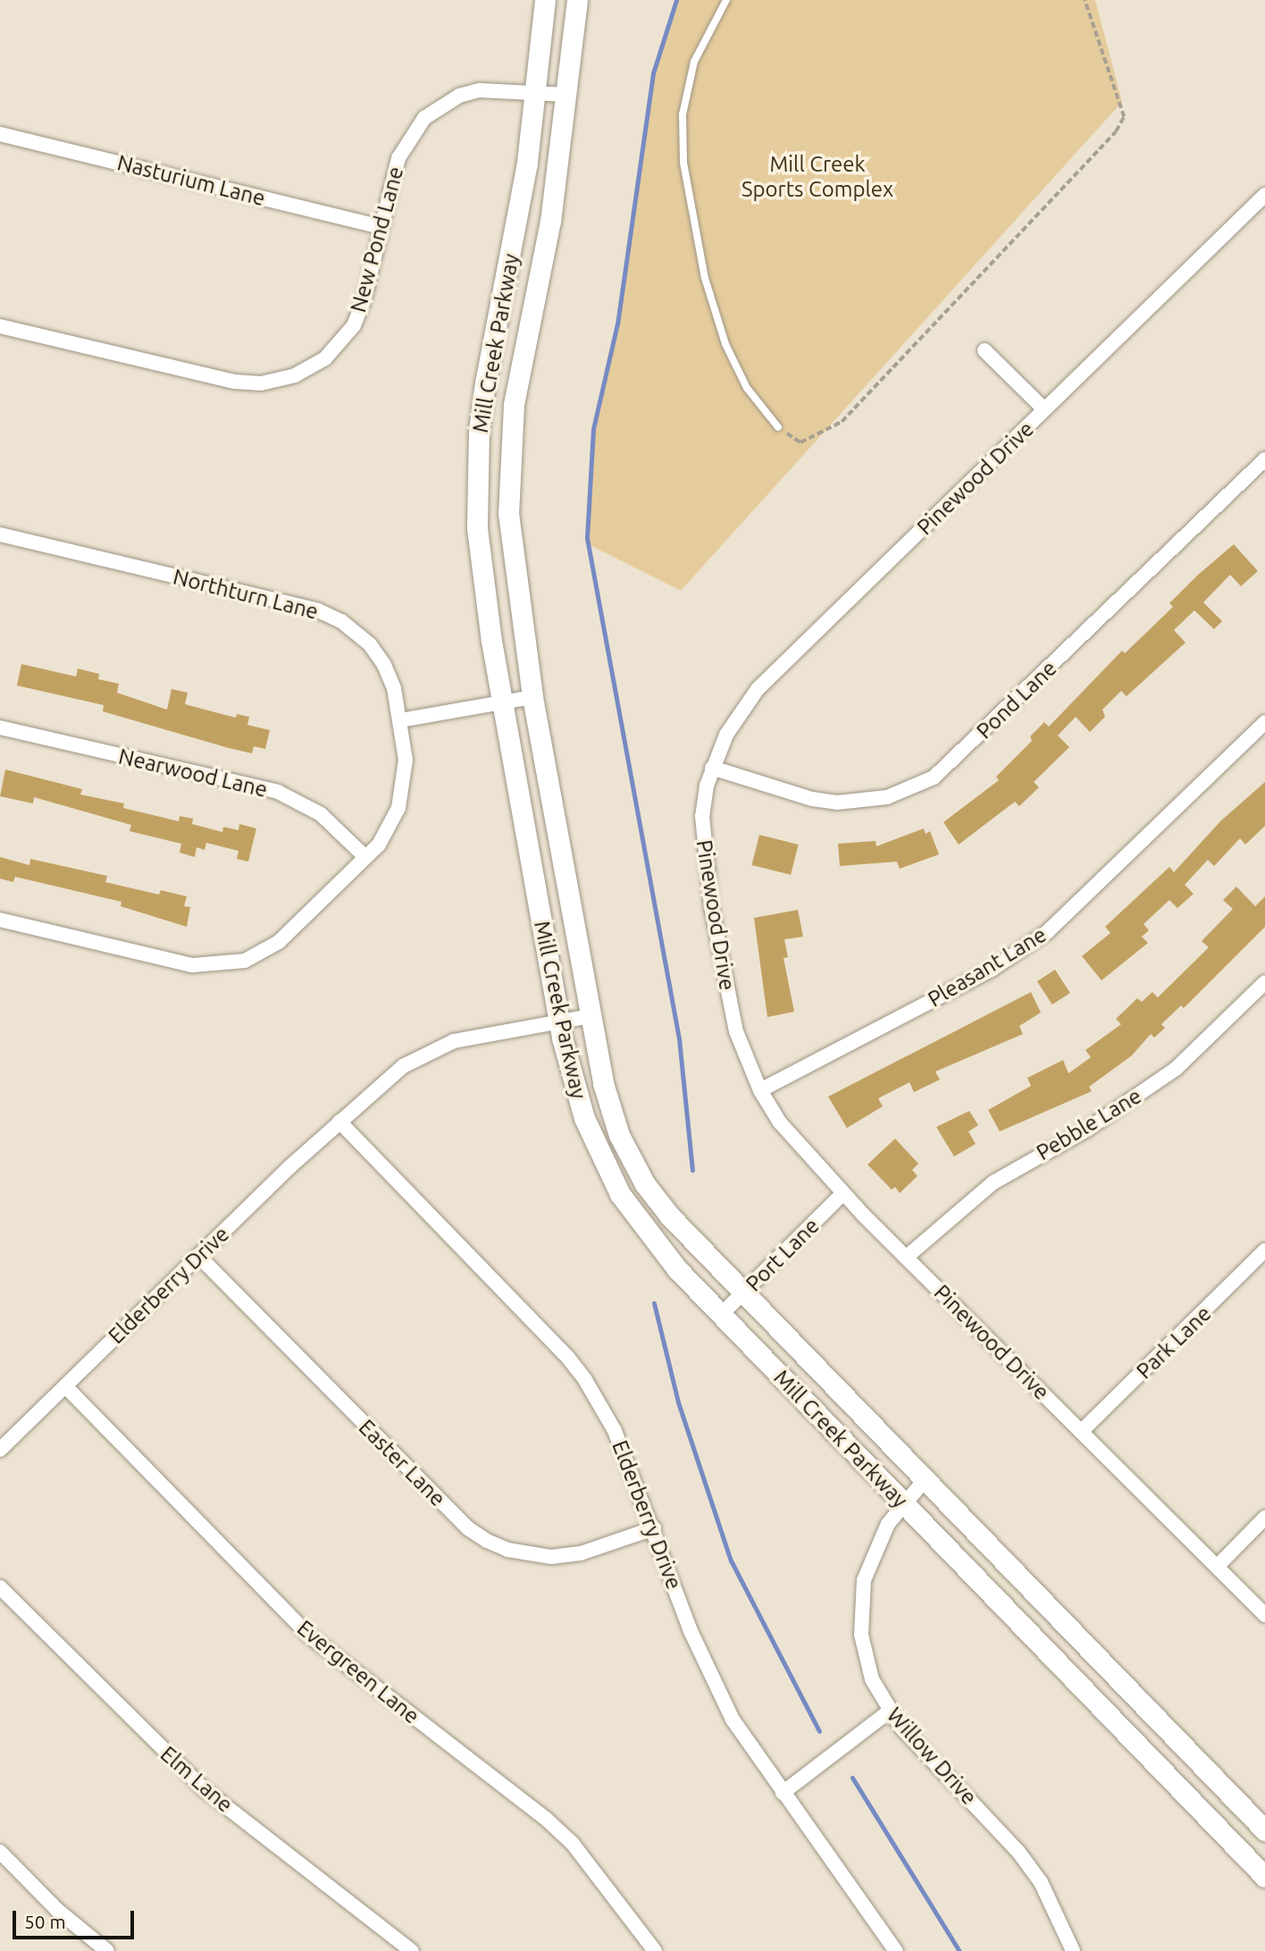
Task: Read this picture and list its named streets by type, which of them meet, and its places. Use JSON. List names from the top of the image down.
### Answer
{
  "streets": {
    "main road": ["Mill Creek Parkway"],
    "street": [
      "Nasturium Lane",
      "New Pond Lane",
      "Pinewood Drive",
      "Northturn Lane",
      "Pond Lane",
      "Nearwood Lane",
      "Pleasant Lane",
      "Pebble Lane",
      "Port Lane",
      "Elderberry Drive",
      "Park Lane",
      "Easter Lane",
      "Evergreen Lane",
      "Willow Drive",
      "Elm Lane"
    ]
  },
  "crossings": [
    ["Nasturium Lane", "New Pond Lane"],
    ["New Pond Lane", "Mill Creek Parkway"],
    ["Mill Creek Parkway", "Port Lane"],
    ["Mill Creek Parkway", "Elderberry Drive"],
    ["Mill Creek Parkway", "Willow Drive"],
    ["Pinewood Drive", "Pond Lane"],
    ["Pinewood Drive", "Pleasant Lane"],
    ["Pinewood Drive", "Pebble Lane"],
    ["Pinewood Drive", "Port Lane"],
    ["Pinewood Drive", "Park Lane"],
    ["Northturn Lane", "Nearwood Lane"],
    ["Elderberry Drive", "Easter Lane"],
    ["Elderberry Drive", "Evergreen Lane"]
  ],
  "parks": ["Mill Creek Sports Complex"],
  "scale_bar": "50 m"
}
